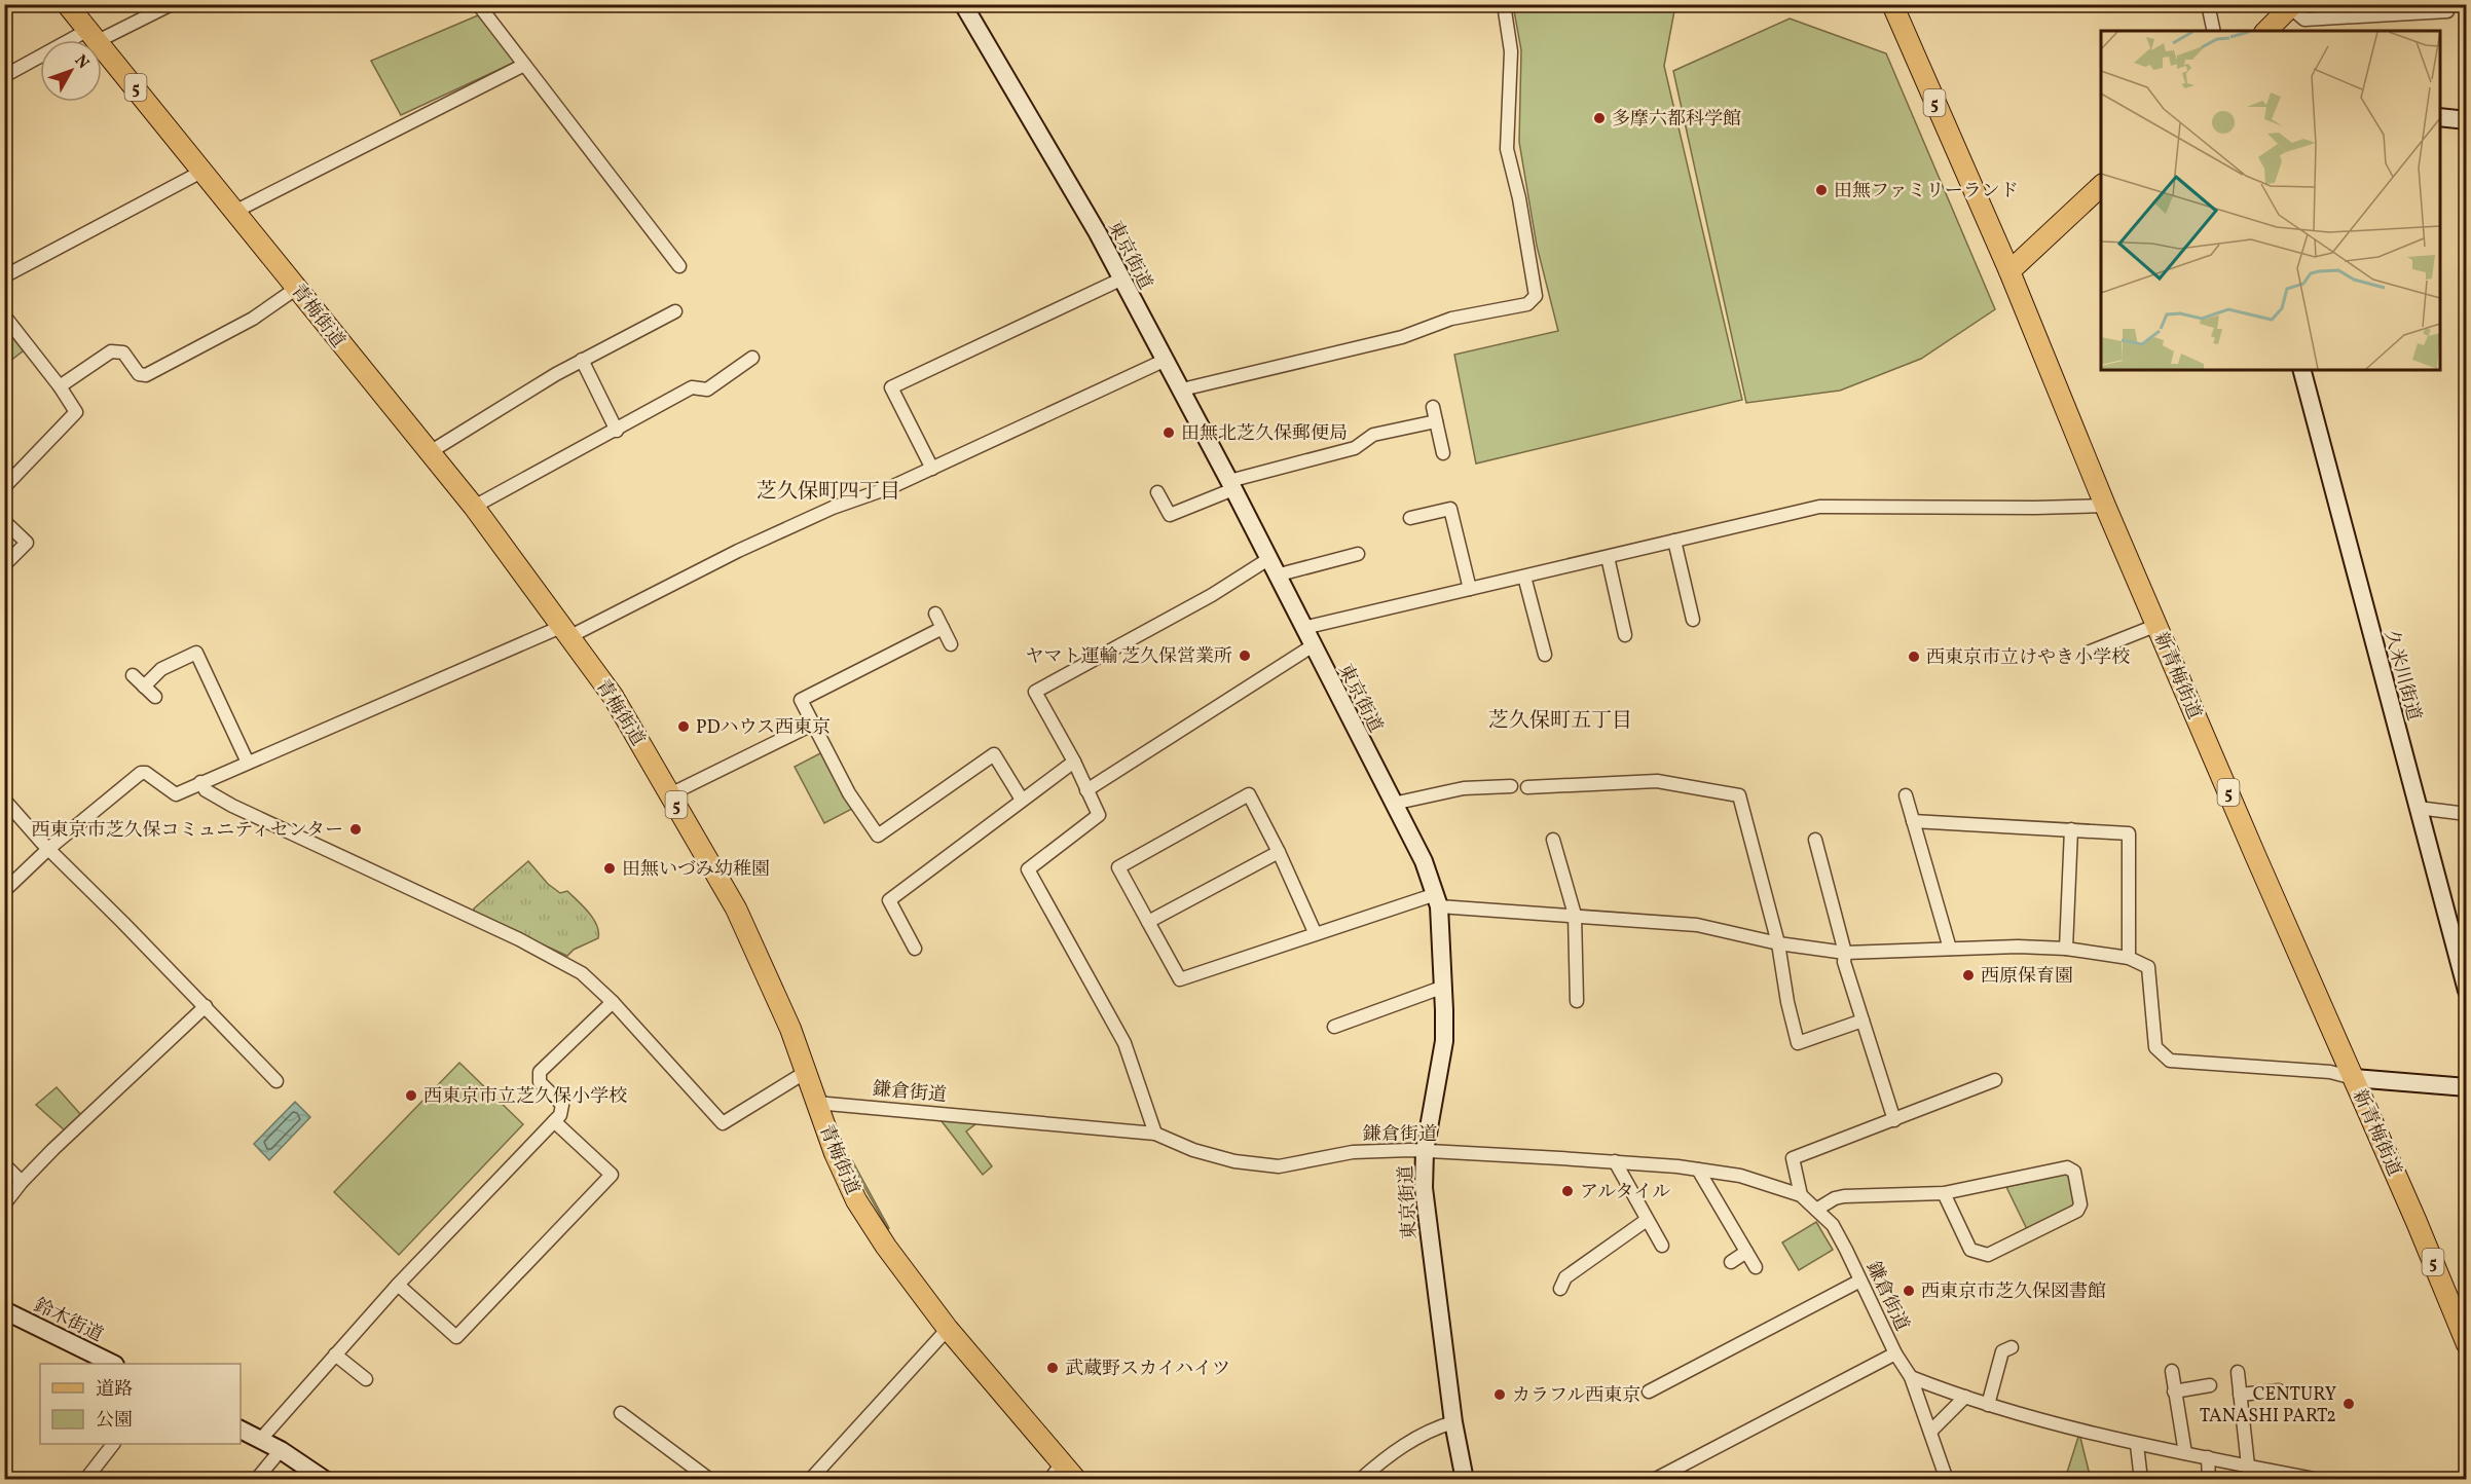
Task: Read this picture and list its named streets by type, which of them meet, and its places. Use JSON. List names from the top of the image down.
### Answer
{
  "streets": {
    "main road": ["5", "青梅街道", "新青梅街道"],
    "street": [
      "東京街道",
      "久米川街道",
      "鎌倉街道",
      "鈴木街道"
    ]
  },
  "crossings": [
    ["東京街道", "鎌倉街道"],
    ["青梅街道", "鎌倉街道"]
  ],
  "districts": ["芝久保町四丁目", "芝久保町五丁目"],
  "places": [
    "多摩六都科学館",
    "田無ファミリーランド",
    "田無北芝久保郵便局",
    "ヤマト運輸 芝久保営業所",
    "西東京市立けやき小学校",
    "PDハウス西東京",
    "西東京市芝久保コミュニティセンター",
    "田無いづみ幼稚園",
    "西原保育園",
    "西東京市立芝久保小学校",
    "アルタイル",
    "西東京市芝久保図書館",
    "武蔵野スカイハイツ",
    "カラフル西東京",
    "CENTURY TANASHI PART2"
  ],
  "legend": ["道路", "公園"],
  "north": "top right"
}
